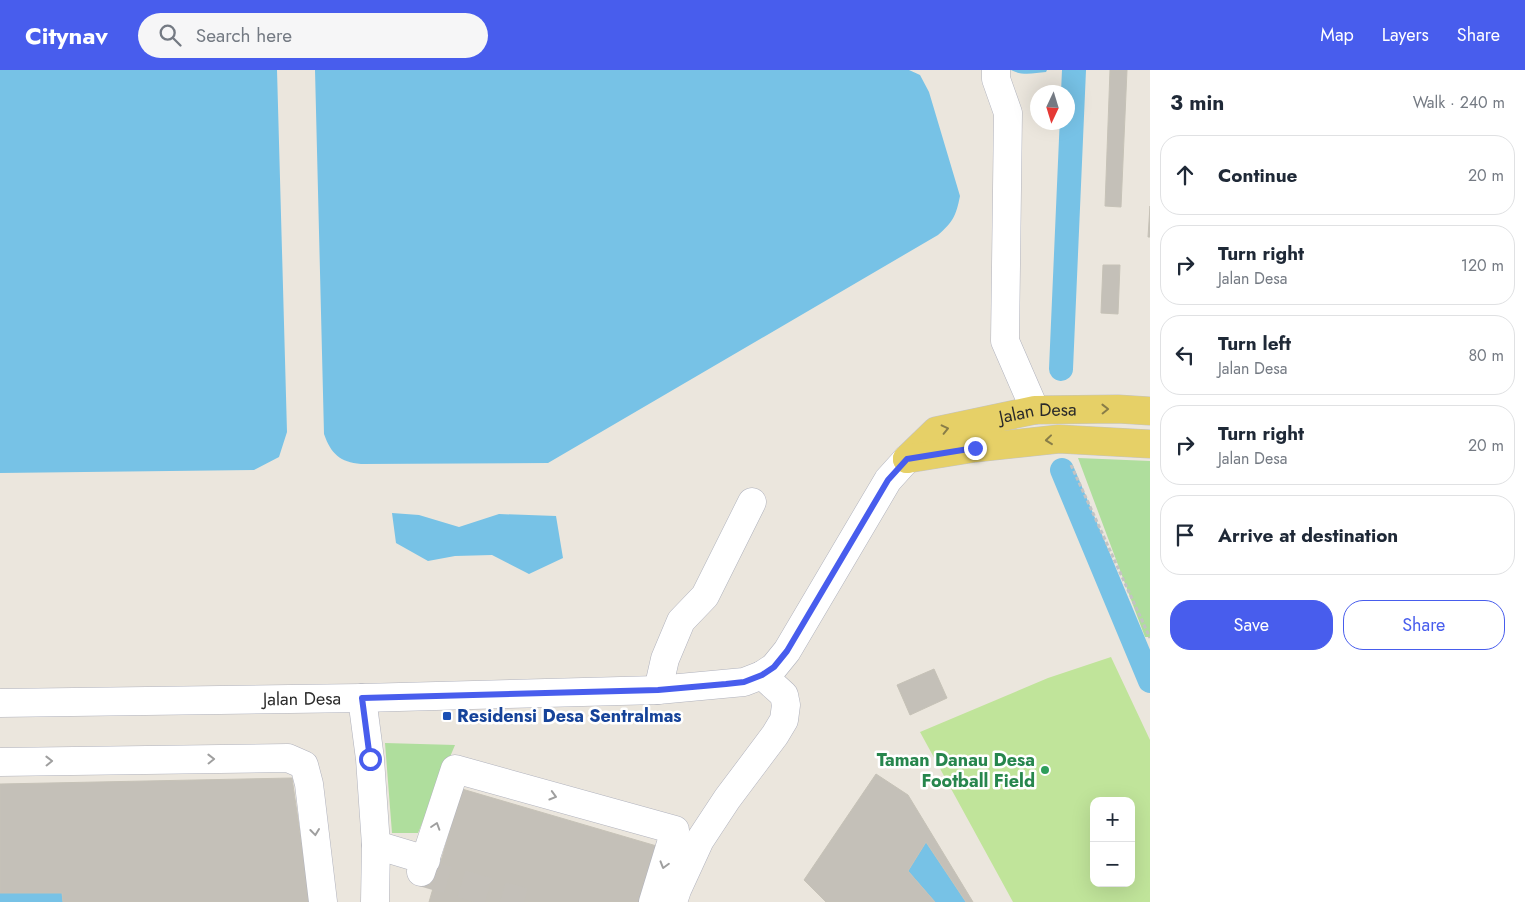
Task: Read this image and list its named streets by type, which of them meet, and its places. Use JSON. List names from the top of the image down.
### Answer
{
  "streets": {
    "main road": ["Jalan Desa"]
  },
  "places": {
    "transit": ["Residensi Desa Sentralmas"],
    "other": ["Taman Danau Desa Football Field"]
  },
  "north": "bottom",
  "page": {
    "header": "Citynav",
    "search": "Search here",
    "nav": ["Map", "Layers", "Share"],
    "heading": ["3 min", "Walk · 240 m"],
    "list": [
      ["Continue", "20 m"],
      ["Turn right", "Jalan Desa", "120 m"],
      ["Turn left", "Jalan Desa", "80 m"],
      ["Turn right", "Jalan Desa", "20 m"],
      "Arrive at destination"
    ],
    "buttons": ["Save", "Share"],
    "map_buttons": ["+", "−"]
  }
}
